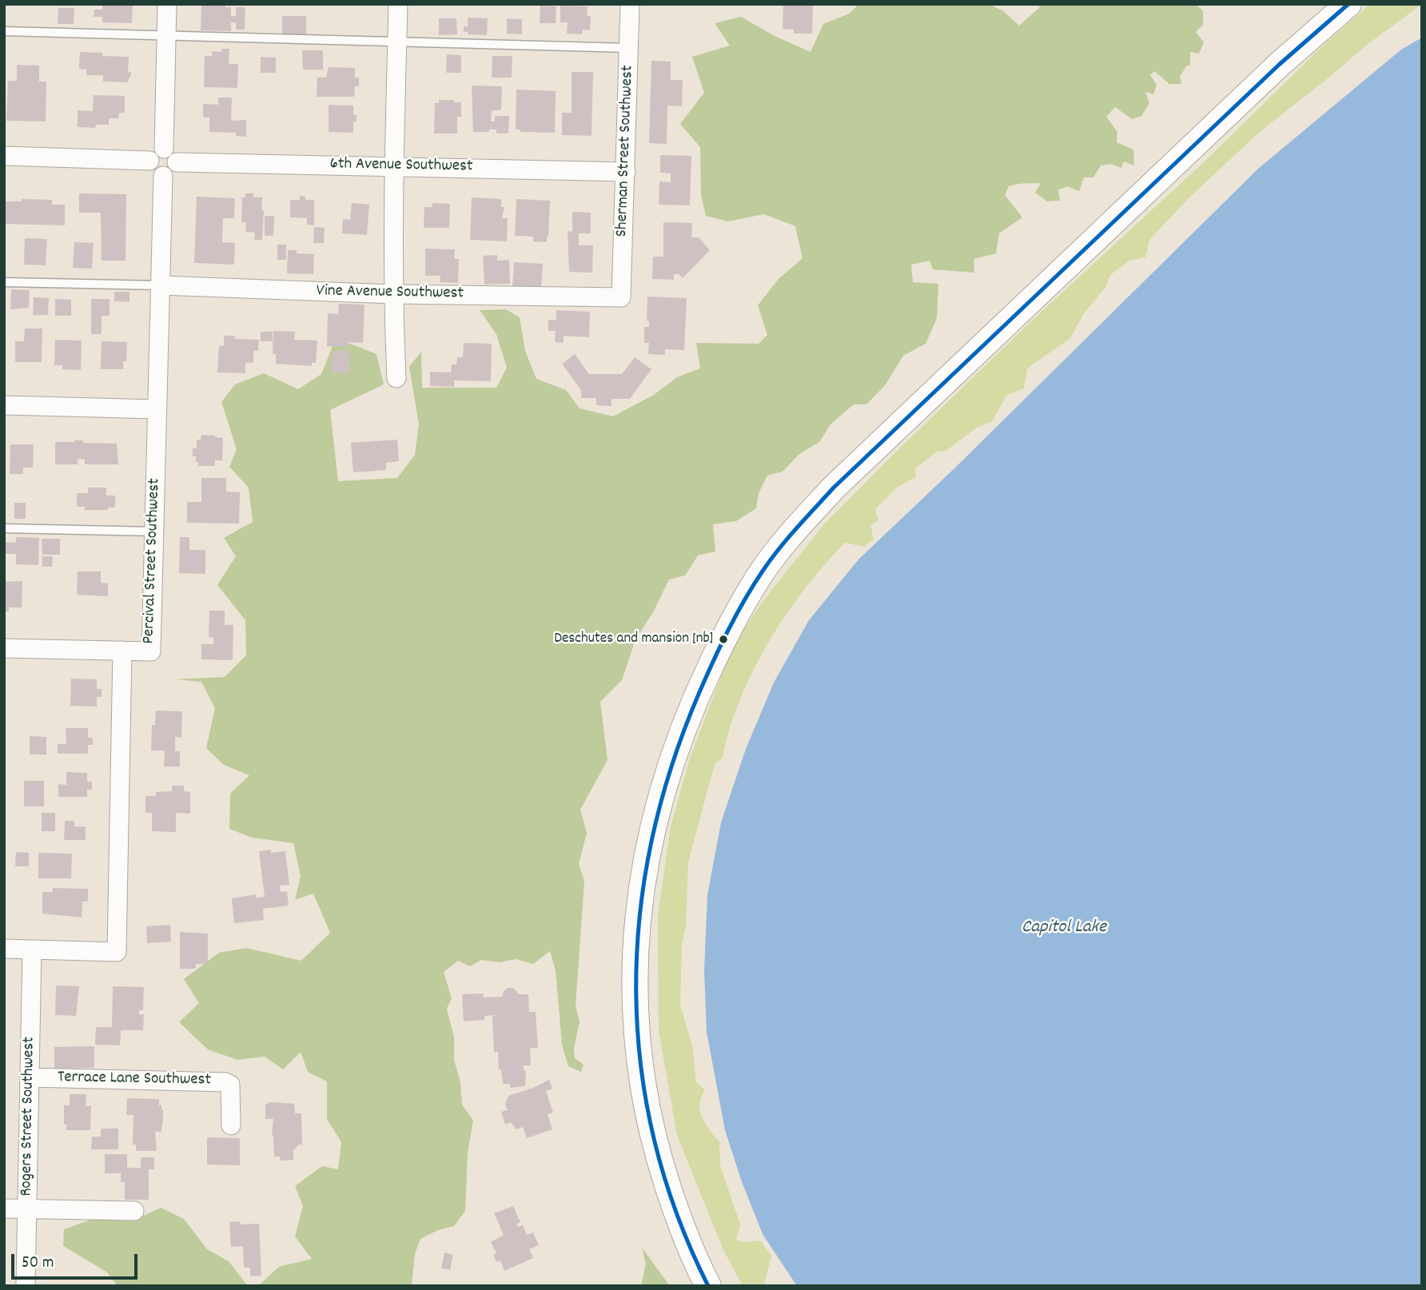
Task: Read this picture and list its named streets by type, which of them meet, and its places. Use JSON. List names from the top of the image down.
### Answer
{
  "streets": {
    "street": [
      "Sherman Street Southwest",
      "6th Avenue Southwest",
      "Vine Avenue Southwest",
      "Percival Street Southwest",
      "Terrace Lane Southwest",
      "Rogers Street Southwest"
    ]
  },
  "crossings": [
    ["Sherman Street Southwest", "6th Avenue Southwest"],
    ["Sherman Street Southwest", "Vine Avenue Southwest"],
    ["6th Avenue Southwest", "Percival Street Southwest"],
    ["Vine Avenue Southwest", "Percival Street Southwest"],
    ["Percival Street Southwest", "Rogers Street Southwest"],
    ["Terrace Lane Southwest", "Rogers Street Southwest"]
  ],
  "water": ["Capitol Lake"],
  "places": ["Deschutes and mansion [nb]"],
  "scale_bar": "50 m"
}
